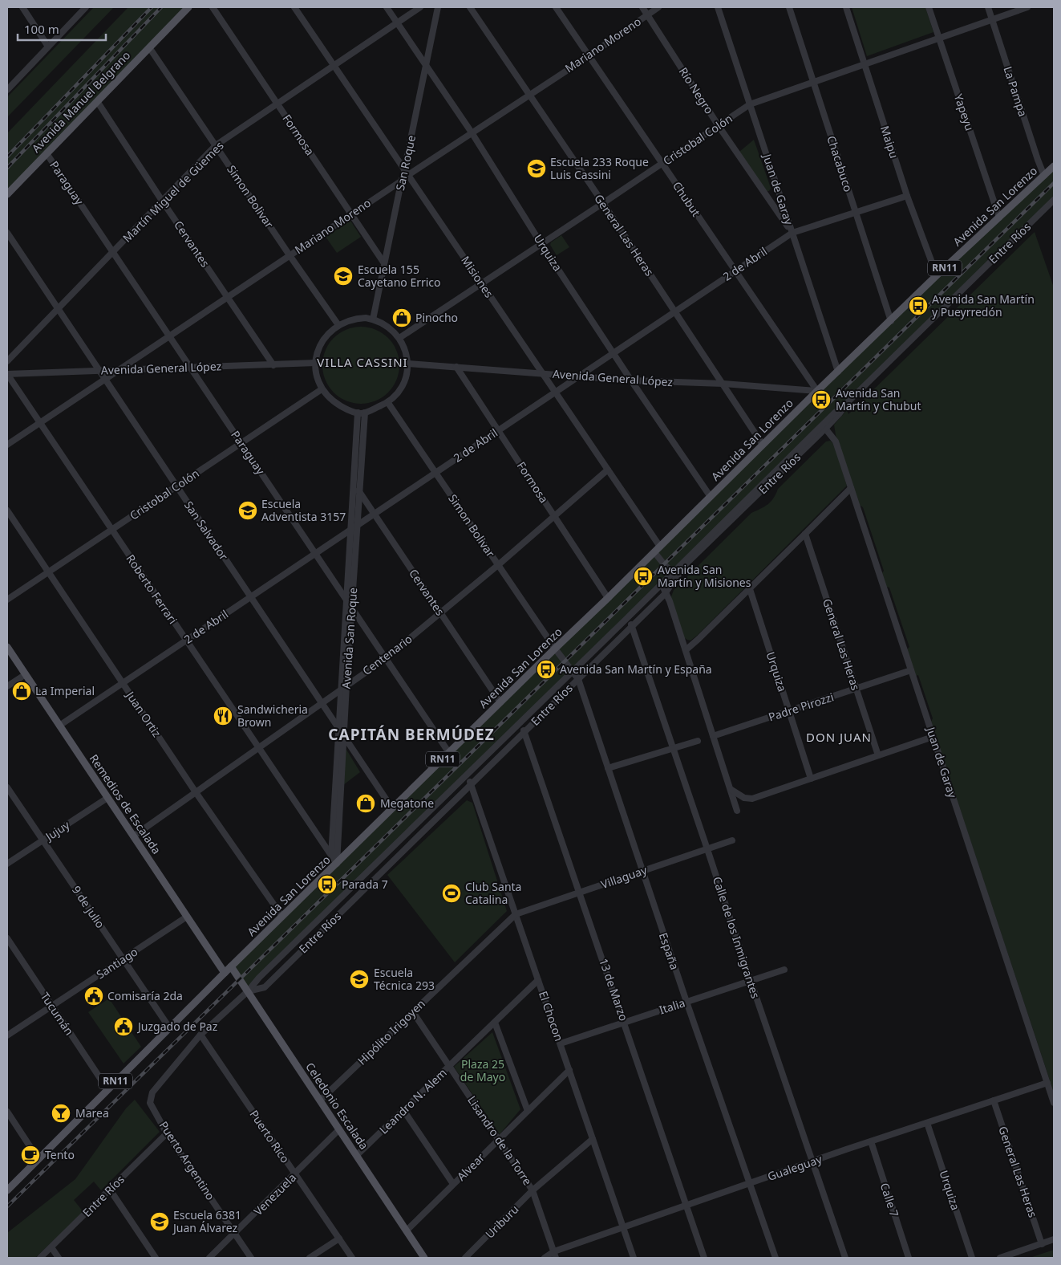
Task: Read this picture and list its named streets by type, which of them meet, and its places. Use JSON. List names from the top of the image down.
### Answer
{
  "streets": {
    "main road": [
      "Avenida Manuel Belgrano",
      "Avenida San Lorenzo",
      "RN11",
      "Remedios de Escalada",
      "Celedonio Escalada"
    ],
    "street": [
      "Mariano Moreno",
      "Río Negro",
      "La Pampa",
      "Yapeyu",
      "Formosa",
      "Cristobal Colón",
      "Maipu",
      "San Roque",
      "Chacabuco",
      "Paraguay",
      "Juan de Garay",
      "Martín Miguel de Güemes",
      "Simon Bolivar",
      "Chubut",
      "General Las Heras",
      "Entre Ríos",
      "Cervantes",
      "Urquiza",
      "2 de Abril",
      "Misiones",
      "Avenida General López",
      "San Salvador",
      "Roberto Ferrari",
      "Avenida San Roque",
      "Centenario",
      "Padre Pirozzi",
      "Juan Ortiz",
      "Jujuy",
      "Villaguay",
      "9 de julio",
      "Calle de los Inmigrantes",
      "España",
      "Santiago",
      "13 de Marzo",
      "Italia",
      "Tucumán",
      "El Chocon",
      "Hipólito Irigoyen",
      "Leandro N. Alem",
      "Puerto Rico",
      "Lisandro de la Torre",
      "Puerto Argentino",
      "Alvear",
      "Gualeguay",
      "Venezuela",
      "Calle 7",
      "Uriburu"
    ]
  },
  "crossings": [
    ["Mariano Moreno", "Río Negro"],
    ["Mariano Moreno", "Formosa"],
    ["Mariano Moreno", "San Roque"],
    ["Mariano Moreno", "Paraguay"],
    ["Mariano Moreno", "Simon Bolivar"],
    ["Mariano Moreno", "Chubut"],
    ["Mariano Moreno", "General Las Heras"],
    ["Mariano Moreno", "Cervantes"],
    ["Mariano Moreno", "Urquiza"],
    ["Mariano Moreno", "Misiones"],
    ["Mariano Moreno", "Avenida General López"],
    ["Mariano Moreno", "San Salvador"],
    ["Mariano Moreno", "Roberto Ferrari"],
    ["Río Negro", "Cristobal Colón"],
    ["Río Negro", "Juan de Garay"],
    ["Río Negro", "2 de Abril"],
    ["La Pampa", "Cristobal Colón"],
    ["La Pampa", "Avenida San Lorenzo"],
    ["Avenida Manuel Belgrano", "Paraguay"],
    ["Avenida Manuel Belgrano", "Simon Bolivar"],
    ["Avenida Manuel Belgrano", "Cervantes"],
    ["Yapeyu", "Cristobal Colón"],
    ["Yapeyu", "Avenida San Lorenzo"],
    ["Formosa", "San Roque"],
    ["Formosa", "Martín Miguel de Güemes"],
    ["Formosa", "Avenida San Lorenzo"],
    ["Formosa", "2 de Abril"],
    ["Formosa", "Avenida General López"],
    ["Formosa", "Centenario"],
    ["Cristobal Colón", "Maipu"],
    ["Cristobal Colón", "San Roque"],
    ["Cristobal Colón", "Chacabuco"],
    ["Cristobal Colón", "Paraguay"],
    ["Cristobal Colón", "Juan de Garay"],
    ["Cristobal Colón", "Simon Bolivar"],
    ["Cristobal Colón", "Chubut"],
    ["Cristobal Colón", "General Las Heras"],
    ["Cristobal Colón", "Urquiza"],
    ["Cristobal Colón", "Misiones"],
    ["Cristobal Colón", "Avenida General López"],
    ["Cristobal Colón", "San Salvador"],
    ["Cristobal Colón", "Roberto Ferrari"],
    ["Cristobal Colón", "Avenida San Roque"],
    ["Cristobal Colón", "Juan Ortiz"],
    ["Maipu", "Avenida San Lorenzo"],
    ["Maipu", "2 de Abril"],
    ["San Roque", "Simon Bolivar"],
    ["San Roque", "Urquiza"],
    ["San Roque", "Misiones"],
    ["San Roque", "Avenida General López"],
    ["San Roque", "Avenida San Roque"],
    ["Chacabuco", "Avenida San Lorenzo"],
    ["Chacabuco", "2 de Abril"],
    ["Paraguay", "Martín Miguel de Güemes"],
    ["Paraguay", "Avenida San Lorenzo"],
    ["Paraguay", "2 de Abril"],
    ["Paraguay", "Avenida General López"],
    ["Paraguay", "Avenida San Roque"],
    ["Paraguay", "Centenario"],
    ["Juan de Garay", "Avenida San Lorenzo"],
    ["Juan de Garay", "Entre Ríos"],
    ["Juan de Garay", "2 de Abril"],
    ["Juan de Garay", "Padre Pirozzi"],
    ["Juan de Garay", "Gualeguay"],
    ["Martín Miguel de Güemes", "Simon Bolivar"],
    ["Martín Miguel de Güemes", "Cervantes"],
    ["Martín Miguel de Güemes", "Urquiza"],
    ["Martín Miguel de Güemes", "Misiones"],
    ["Martín Miguel de Güemes", "San Salvador"],
    ["Simon Bolivar", "Avenida San Lorenzo"],
    ["Simon Bolivar", "2 de Abril"],
    ["Simon Bolivar", "Avenida General López"],
    ["Simon Bolivar", "Avenida San Roque"],
    ["Simon Bolivar", "Centenario"],
    ["Simon Bolivar", "España"],
    ["Chubut", "Avenida San Lorenzo"],
    ["Chubut", "2 de Abril"],
    ["Chubut", "Avenida General López"],
    ["Avenida San Lorenzo", "General Las Heras"],
    ["Avenida San Lorenzo", "Cervantes"],
    ["Avenida San Lorenzo", "Urquiza"],
    ["Avenida San Lorenzo", "Misiones"],
    ["Avenida San Lorenzo", "Avenida General López"],
    ["Avenida San Lorenzo", "San Salvador"],
    ["Avenida San Lorenzo", "Roberto Ferrari"],
    ["Avenida San Lorenzo", "Avenida San Roque"],
    ["Avenida San Lorenzo", "Juan Ortiz"],
    ["Avenida San Lorenzo", "Remedios de Escalada"],
    ["Avenida San Lorenzo", "9 de julio"],
    ["Avenida San Lorenzo", "España"],
    ["Avenida San Lorenzo", "Tucumán"],
    ["Avenida San Lorenzo", "Celedonio Escalada"],
    ["General Las Heras", "2 de Abril"],
    ["General Las Heras", "Avenida General López"],
    ["General Las Heras", "Padre Pirozzi"],
    ["General Las Heras", "Gualeguay"],
    ["Entre Ríos", "Calle de los Inmigrantes"],
    ["Entre Ríos", "España"],
    ["Entre Ríos", "13 de Marzo"],
    ["Entre Ríos", "El Chocon"],
    ["Entre Ríos", "Celedonio Escalada"],
    ["Entre Ríos", "Puerto Rico"],
    ["Entre Ríos", "Puerto Argentino"],
    ["Cervantes", "2 de Abril"],
    ["Cervantes", "Avenida General López"],
    ["Cervantes", "Avenida San Roque"],
    ["Cervantes", "Centenario"],
    ["Urquiza", "2 de Abril"],
    ["Urquiza", "Avenida General López"],
    ["Urquiza", "Padre Pirozzi"],
    ["Urquiza", "Gualeguay"],
    ["2 de Abril", "Misiones"],
    ["2 de Abril", "Avenida General López"],
    ["2 de Abril", "San Salvador"],
    ["2 de Abril", "Roberto Ferrari"],
    ["2 de Abril", "Avenida San Roque"],
    ["2 de Abril", "Juan Ortiz"],
    ["2 de Abril", "Remedios de Escalada"],
    ["Misiones", "Avenida General López"],
    ["Misiones", "Centenario"],
    ["Avenida General López", "San Salvador"],
    ["Avenida General López", "Roberto Ferrari"],
    ["Avenida General López", "Avenida San Roque"],
    ["San Salvador", "Avenida San Roque"],
    ["San Salvador", "Centenario"],
    ["Roberto Ferrari", "Avenida San Roque"],
    ["Roberto Ferrari", "Centenario"],
    ["Avenida San Roque", "Centenario"],
    ["Centenario", "Juan Ortiz"],
    ["Centenario", "Remedios de Escalada"],
    ["Remedios de Escalada", "Jujuy"],
    ["Remedios de Escalada", "Santiago"],
    ["Jujuy", "9 de julio"],
    ["Villaguay", "Calle de los Inmigrantes"],
    ["Villaguay", "España"],
    ["Villaguay", "13 de Marzo"],
    ["Villaguay", "El Chocon"],
    ["Villaguay", "Hipólito Irigoyen"],
    ["9 de julio", "Santiago"],
    ["Calle de los Inmigrantes", "Italia"],
    ["Calle de los Inmigrantes", "Gualeguay"],
    ["España", "Italia"],
    ["España", "Gualeguay"],
    ["Santiago", "Tucumán"],
    ["13 de Marzo", "Italia"],
    ["13 de Marzo", "Gualeguay"],
    ["Italia", "El Chocon"],
    ["El Chocon", "Hipólito Irigoyen"],
    ["El Chocon", "Leandro N. Alem"],
    ["El Chocon", "Alvear"],
    ["El Chocon", "Gualeguay"],
    ["El Chocon", "Uriburu"],
    ["Hipólito Irigoyen", "Celedonio Escalada"],
    ["Hipólito Irigoyen", "Lisandro de la Torre"],
    ["Leandro N. Alem", "Celedonio Escalada"],
    ["Leandro N. Alem", "Lisandro de la Torre"],
    ["Celedonio Escalada", "Alvear"],
    ["Celedonio Escalada", "Venezuela"],
    ["Puerto Rico", "Venezuela"],
    ["Lisandro de la Torre", "Alvear"],
    ["Lisandro de la Torre", "Gualeguay"],
    ["Lisandro de la Torre", "Uriburu"],
    ["Puerto Argentino", "Venezuela"],
    ["Gualeguay", "Calle 7"]
  ],
  "districts": ["VILLA CASSINI", "CAPITÁN BERMÚDEZ", "DON JUAN"],
  "parks": ["Plaza 25 de Mayo"],
  "places": {
    "school or university": [
      "Escuela 233 Roque Luis Cassini",
      "Escuela 155 Cayetano Errico",
      "Escuela Adventista 3157",
      "Escuela Técnica 293",
      "Escuela 6381 Juan Álvarez"
    ],
    "bus stop": [
      "Avenida San Martín y Pueyrredón",
      "Avenida San Martín y Chubut",
      "Avenida San Martín y Misiones",
      "Avenida San Martín y España",
      "Parada 7"
    ],
    "shop": ["Pinocho", "La Imperial", "Megatone"],
    "restaurant": ["Sandwicheria Brown"],
    "sports": ["Club Santa Catalina"],
    "public building": ["Comisaría 2da", "Juzgado de Paz"],
    "bar": ["Marea"],
    "cafe": ["Tento"]
  },
  "scale_bar": "100 m"
}
